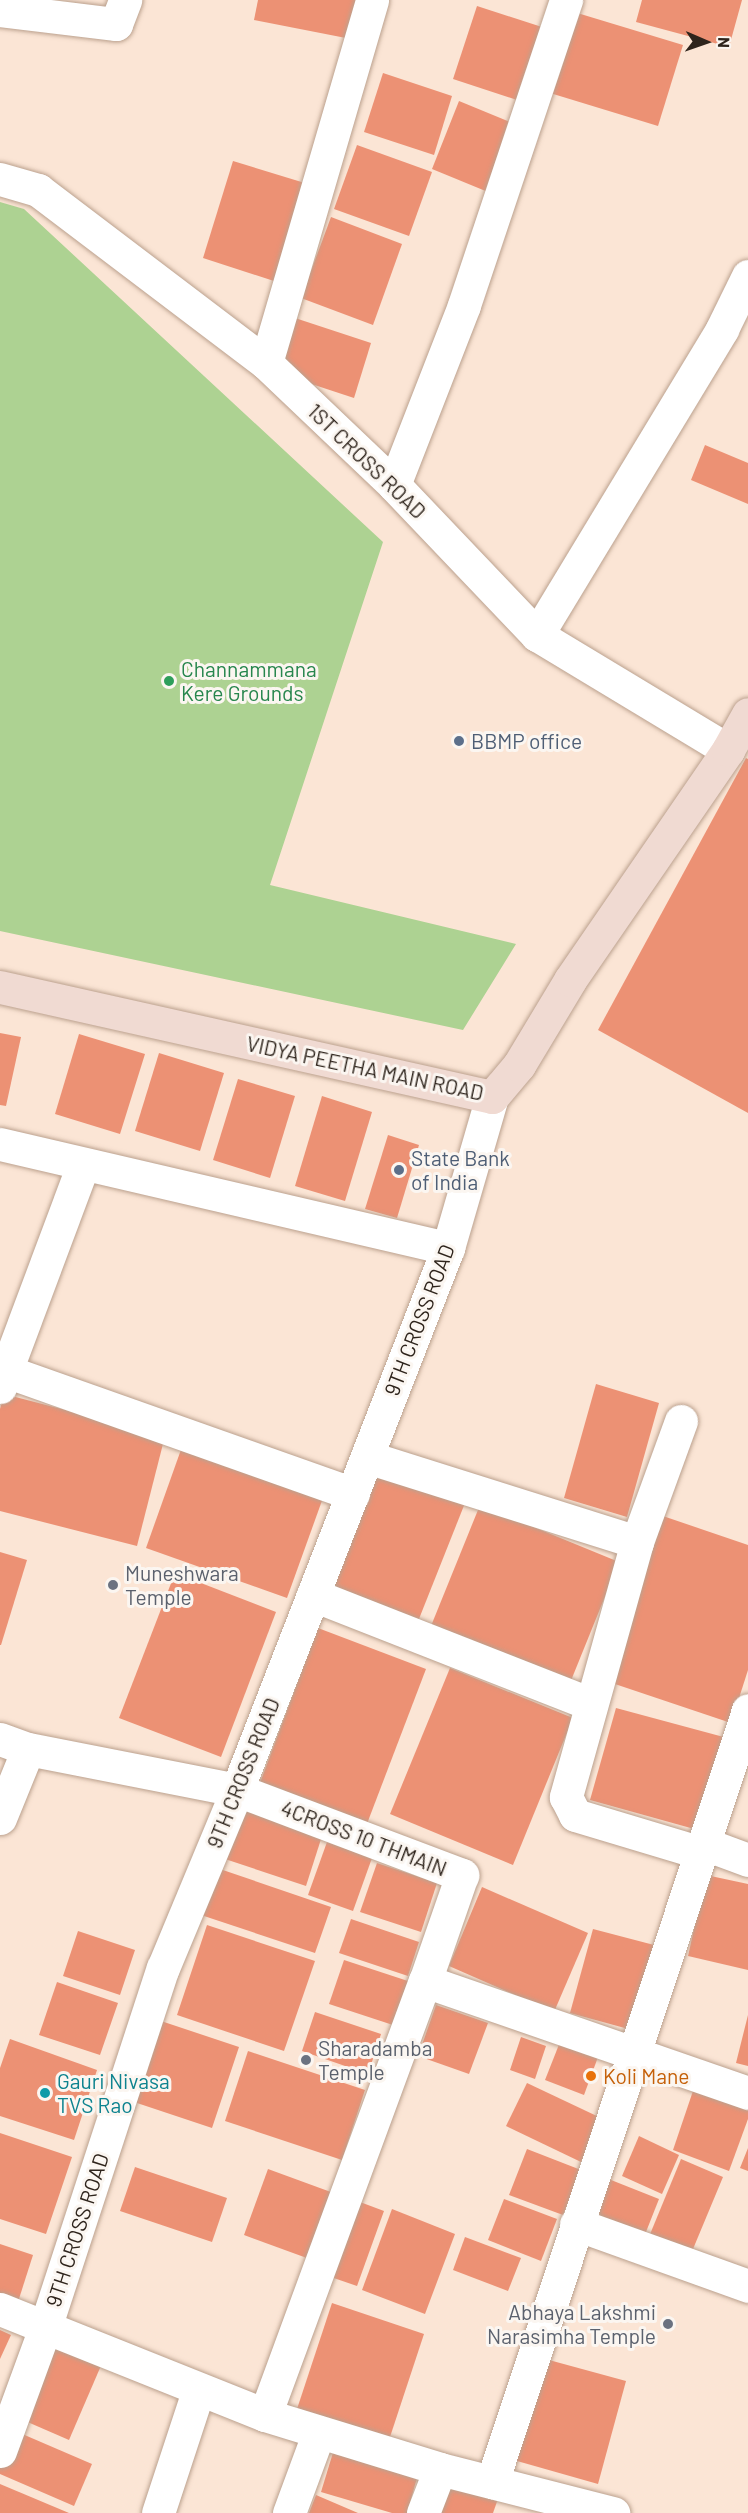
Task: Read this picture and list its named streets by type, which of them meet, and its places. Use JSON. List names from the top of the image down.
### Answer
{
  "streets": {
    "street": [
      "1ST CROSS ROAD",
      "VIDYA PEETHA MAIN ROAD",
      "9TH CROSS ROAD",
      "4CROSS 10 THMAIN"
    ]
  },
  "crossings": [
    ["1ST CROSS ROAD", "VIDYA PEETHA MAIN ROAD"],
    ["VIDYA PEETHA MAIN ROAD", "9TH CROSS ROAD"],
    ["9TH CROSS ROAD", "4CROSS 10 THMAIN"]
  ],
  "places": [
    "Channammana Kere Grounds",
    "BBMP office",
    "State Bank of India",
    "Muneshwara Temple",
    "Sharadamba Temple",
    "Koli Mane",
    "Gauri Nivasa TVS Rao",
    "Abhaya Lakshmi Narasimha Temple"
  ],
  "north": "right"
}
